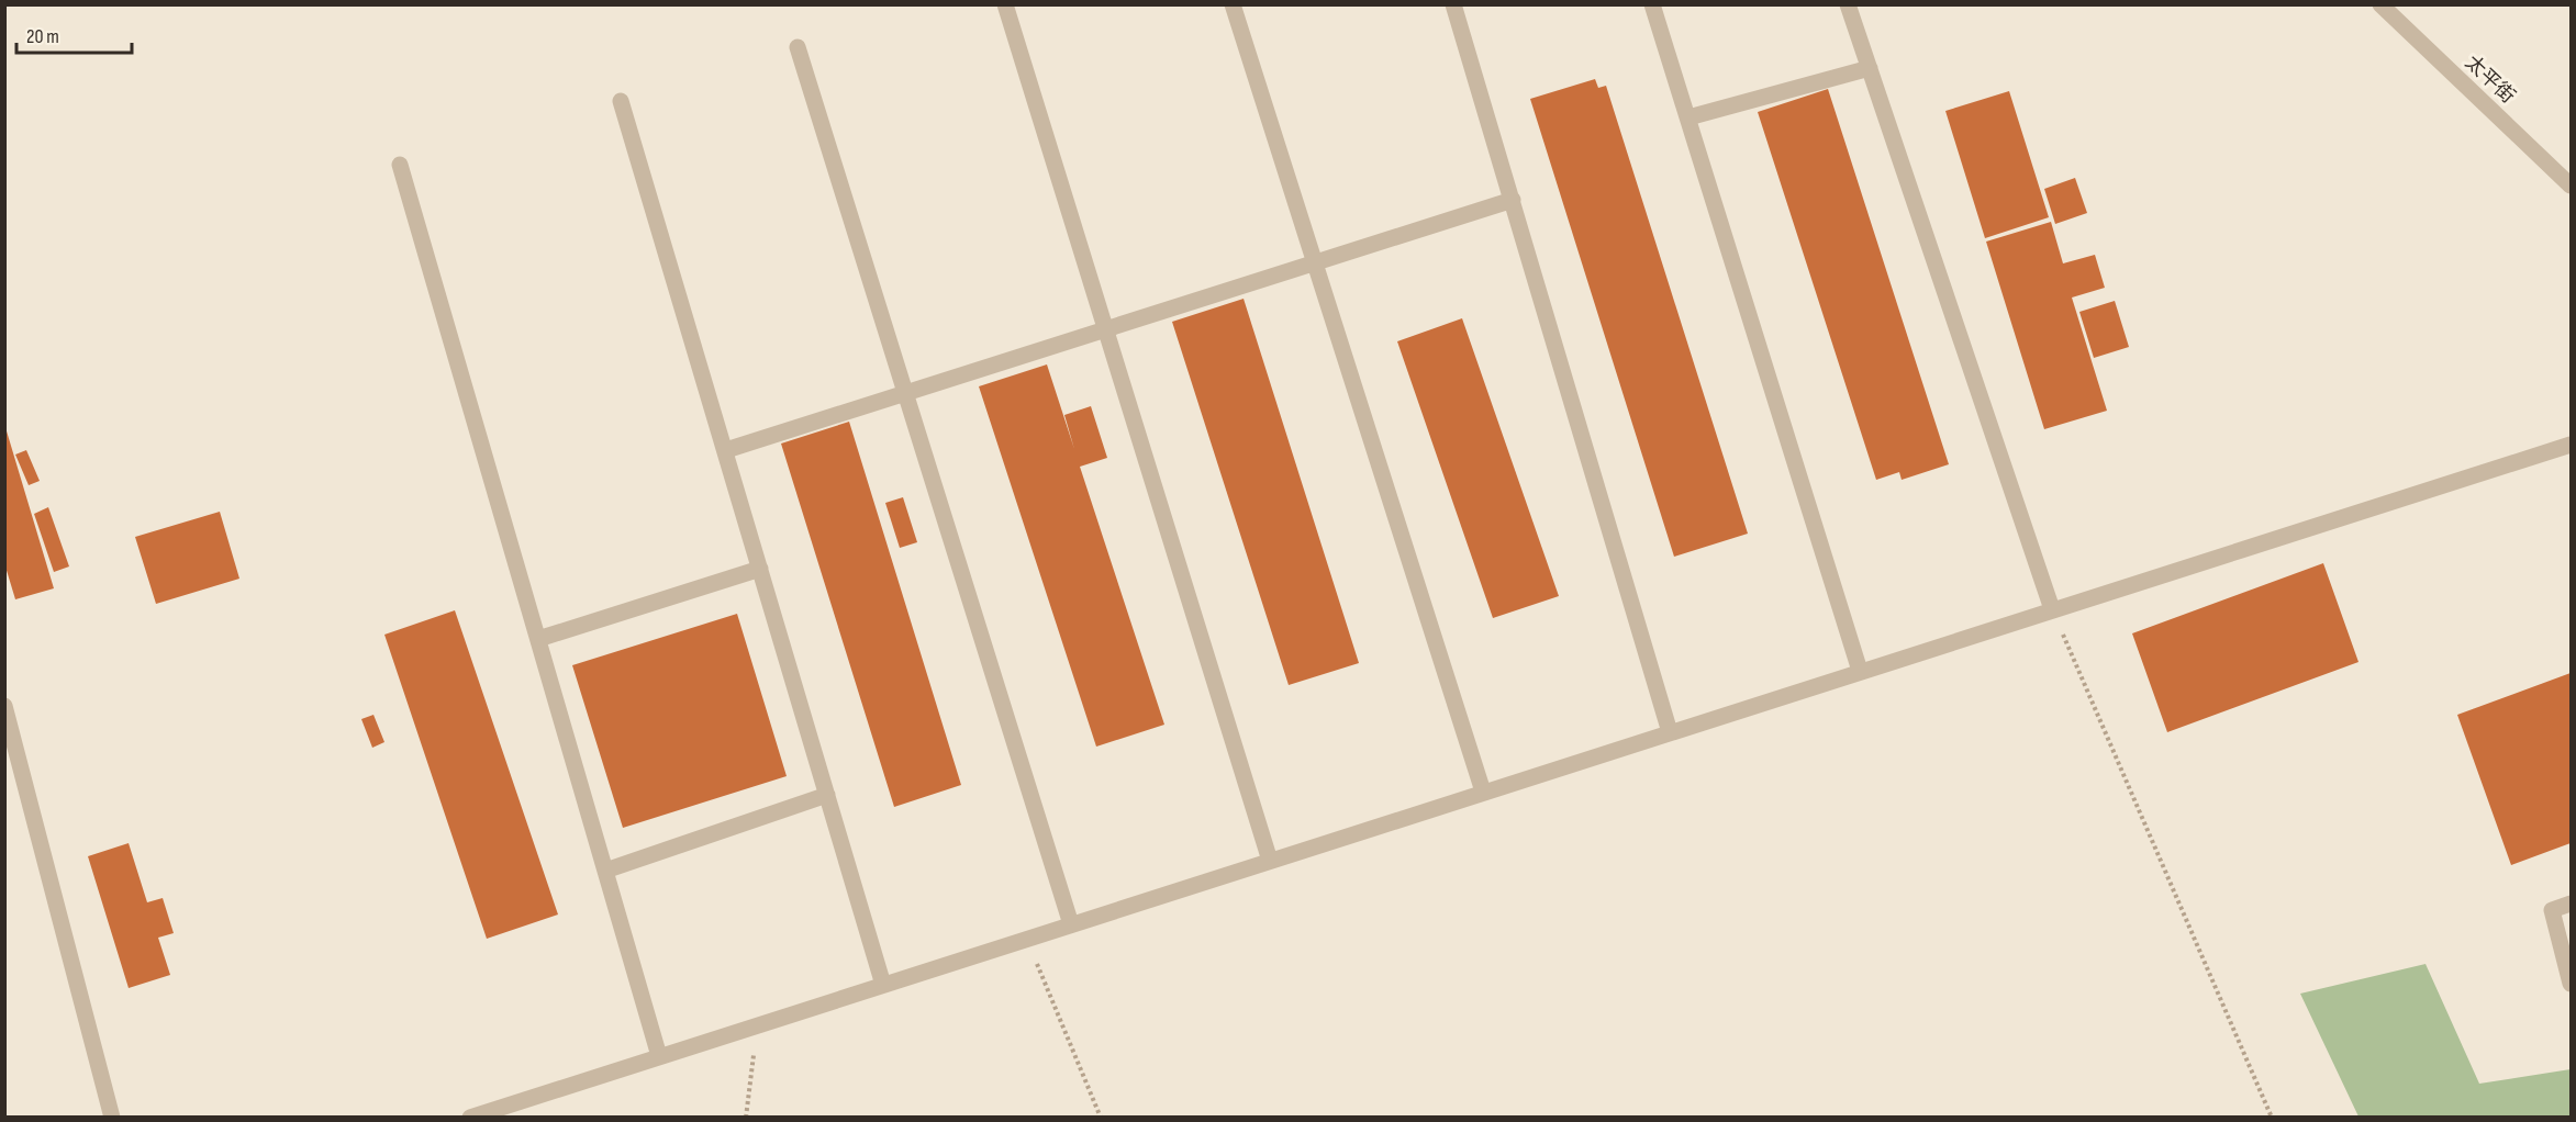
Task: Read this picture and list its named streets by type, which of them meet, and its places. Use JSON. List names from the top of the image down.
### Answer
{
  "streets": {
    "street": ["太平街"]
  },
  "scale_bar": "20 m"
}
